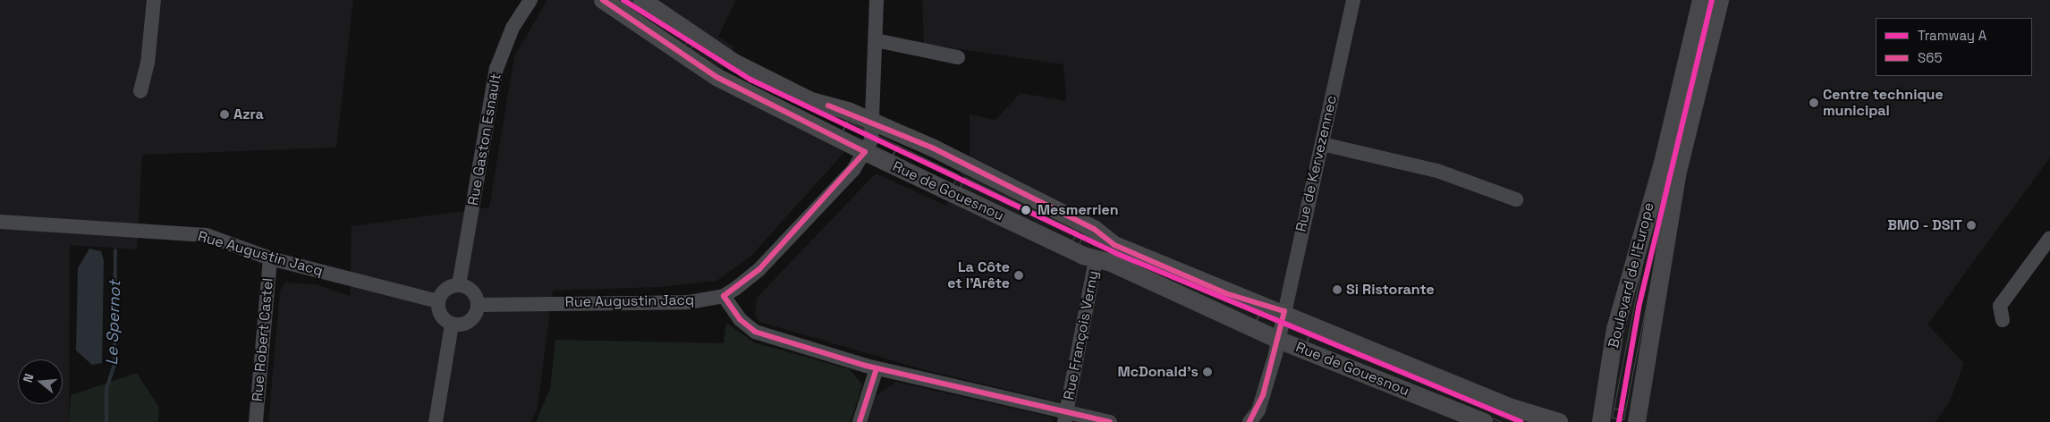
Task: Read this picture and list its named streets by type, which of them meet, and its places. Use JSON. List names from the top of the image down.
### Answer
{
  "streets": {
    "main road": ["Rue de Gouesnou", "Boulevard de l'Europe"],
    "street": [
      "Rue Gaston Esnault",
      "Rue de Kervezennec",
      "Rue Augustin Jacq",
      "Rue François Verny",
      "Rue Robert Castel"
    ]
  },
  "crossings": [
    ["Rue Gaston Esnault", "Rue Augustin Jacq"],
    ["Rue de Kervezennec", "Rue de Gouesnou"],
    ["Rue de Gouesnou", "Rue Augustin Jacq"],
    ["Rue de Gouesnou", "Rue François Verny"],
    ["Rue Augustin Jacq", "Rue François Verny"],
    ["Rue Augustin Jacq", "Rue Robert Castel"]
  ],
  "water": ["Le Spernot"],
  "places": [
    "Centre technique municipal",
    "Azra",
    "Mesmerrien",
    "BMO - DSIT",
    "La Côte et l’Arête",
    "Si Ristorante",
    "McDonald's"
  ],
  "lines": ["tram line A", "transit line S65"],
  "legend": ["Tramway A", "S65"],
  "north": "left"
}
